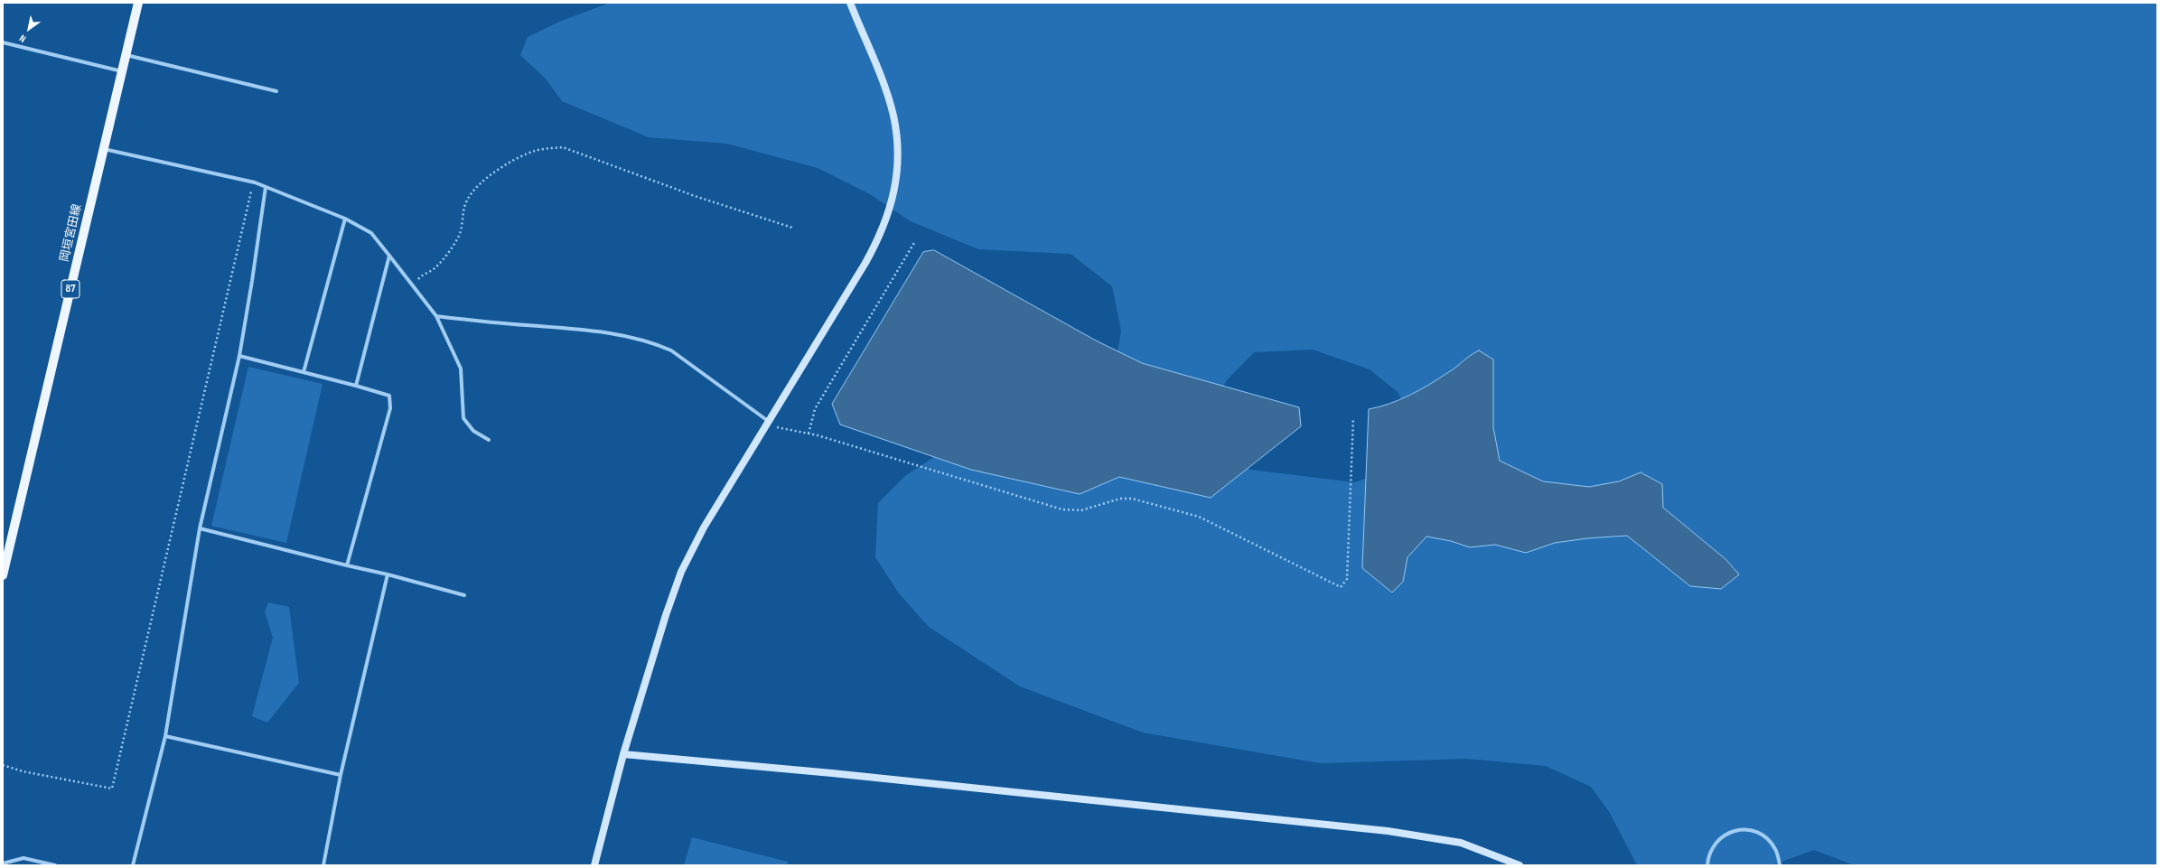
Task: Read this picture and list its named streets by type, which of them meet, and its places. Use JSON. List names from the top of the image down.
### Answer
{
  "streets": {
    "main road": ["岡垣宮田線", "87"]
  },
  "north": "bottom left"
}
